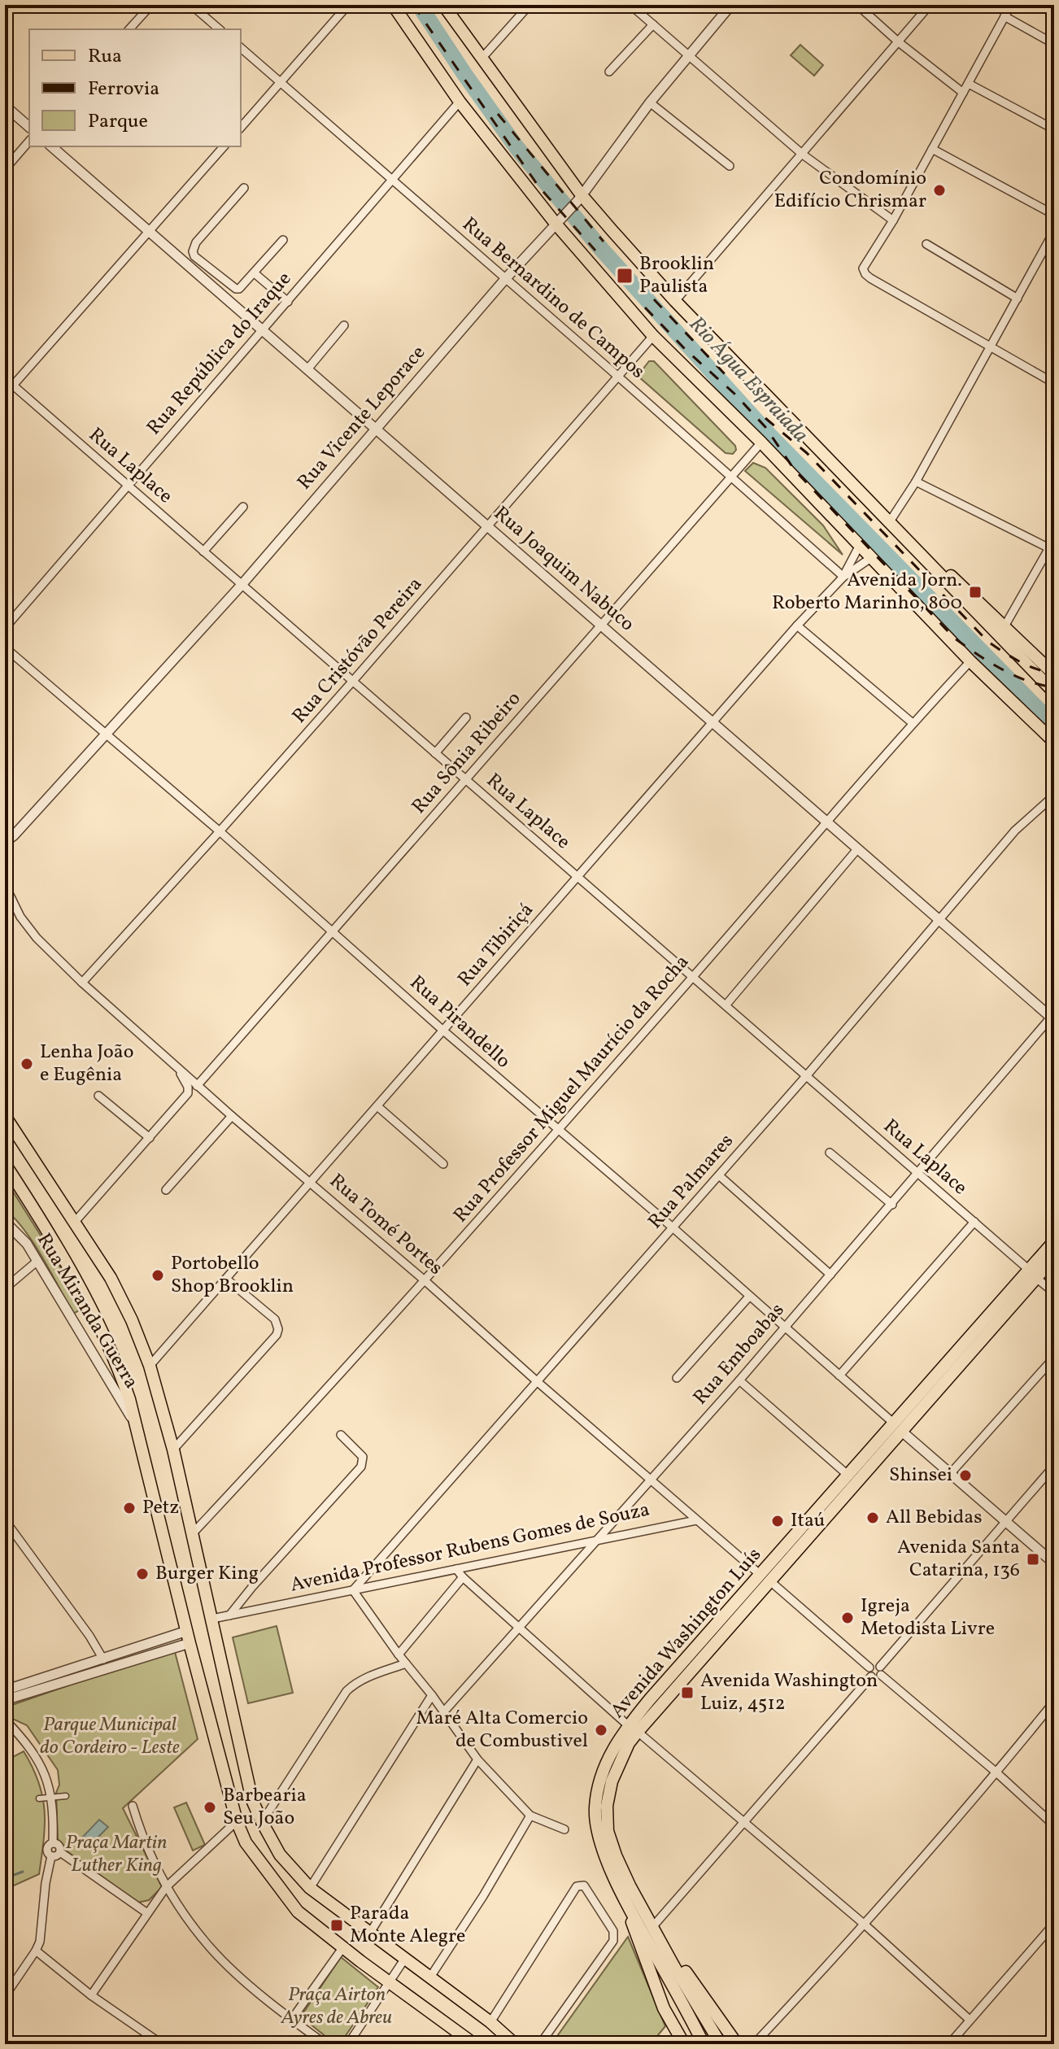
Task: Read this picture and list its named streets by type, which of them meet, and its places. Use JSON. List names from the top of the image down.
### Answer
{
  "streets": {
    "main road": ["Avenida Washington Luís"],
    "street": [
      "Rua Bernardino de Campos",
      "Rua República do Iraque",
      "Rua Vicente Leporace",
      "Rua Laplace",
      "Rua Joaquim Nabuco",
      "Rua Cristóvão Pereira",
      "Rua Sônia Ribeiro",
      "Rua Tibiriçá",
      "Rua Pirandello",
      "Rua Professor Miguel Maurício da Rocha",
      "Rua Palmares",
      "Rua Tomé Portes",
      "Rua Miranda Guerra",
      "Rua Emboabas",
      "Avenida Professor Rubens Gomes de Souza"
    ]
  },
  "crossings": [
    ["Rua Bernardino de Campos", "Rua República do Iraque"],
    ["Rua Bernardino de Campos", "Rua Vicente Leporace"],
    ["Rua Bernardino de Campos", "Rua Cristóvão Pereira"],
    ["Rua Bernardino de Campos", "Rua Sônia Ribeiro"],
    ["Rua Bernardino de Campos", "Rua Tibiriçá"],
    ["Rua República do Iraque", "Rua Laplace"],
    ["Rua República do Iraque", "Rua Joaquim Nabuco"],
    ["Rua Vicente Leporace", "Rua Laplace"],
    ["Rua Vicente Leporace", "Rua Joaquim Nabuco"],
    ["Rua Vicente Leporace", "Rua Pirandello"],
    ["Rua Laplace", "Rua Cristóvão Pereira"],
    ["Rua Laplace", "Rua Sônia Ribeiro"],
    ["Rua Laplace", "Rua Tibiriçá"],
    ["Rua Laplace", "Rua Professor Miguel Maurício da Rocha"],
    ["Rua Laplace", "Rua Palmares"],
    ["Rua Laplace", "Rua Emboabas"],
    ["Rua Laplace", "Avenida Washington Luís"],
    ["Rua Joaquim Nabuco", "Rua Cristóvão Pereira"],
    ["Rua Joaquim Nabuco", "Rua Sônia Ribeiro"],
    ["Rua Joaquim Nabuco", "Rua Tibiriçá"],
    ["Rua Joaquim Nabuco", "Rua Professor Miguel Maurício da Rocha"],
    ["Rua Joaquim Nabuco", "Rua Palmares"],
    ["Rua Joaquim Nabuco", "Rua Emboabas"],
    ["Rua Cristóvão Pereira", "Rua Pirandello"],
    ["Rua Cristóvão Pereira", "Rua Tomé Portes"],
    ["Rua Sônia Ribeiro", "Rua Pirandello"],
    ["Rua Sônia Ribeiro", "Rua Tomé Portes"],
    ["Rua Tibiriçá", "Rua Pirandello"],
    ["Rua Tibiriçá", "Rua Tomé Portes"],
    ["Rua Pirandello", "Rua Professor Miguel Maurício da Rocha"],
    ["Rua Pirandello", "Rua Palmares"],
    ["Rua Pirandello", "Rua Emboabas"],
    ["Rua Pirandello", "Avenida Washington Luís"],
    ["Rua Professor Miguel Maurício da Rocha", "Rua Tomé Portes"],
    ["Rua Palmares", "Rua Tomé Portes"],
    ["Rua Palmares", "Avenida Professor Rubens Gomes de Souza"],
    ["Rua Tomé Portes", "Rua Emboabas"],
    ["Rua Tomé Portes", "Avenida Professor Rubens Gomes de Souza"],
    ["Rua Tomé Portes", "Avenida Washington Luís"],
    ["Rua Emboabas", "Avenida Professor Rubens Gomes de Souza"]
  ],
  "water": ["Rio Água Espraiada"],
  "parks": ["Parque Municipal do Cordeiro - Leste", "Praça Martin Luther King", "Praça Airton Ayres de Abreu"],
  "places": {
    "other": [
      "Condomínio Edifício Chrismar",
      "Lenha João e Eugênia",
      "Portobello Shop Brooklin",
      "Shinsei",
      "Petz",
      "All Bebidas",
      "Itaú",
      "Burger King",
      "Igreja Metodista Livre",
      "Maré Alta Comercio de Combustivel",
      "Barbearia Seu João"
    ],
    "transit": [
      "Brooklin Paulista",
      "Avenida Jorn. Roberto Marinho, 800",
      "Avenida Santa Catarina, 136",
      "Avenida Washington Luiz, 4512",
      "Parada Monte Alegre"
    ]
  },
  "legend": ["Rua", "Ferrovia", "Parque"]
}
